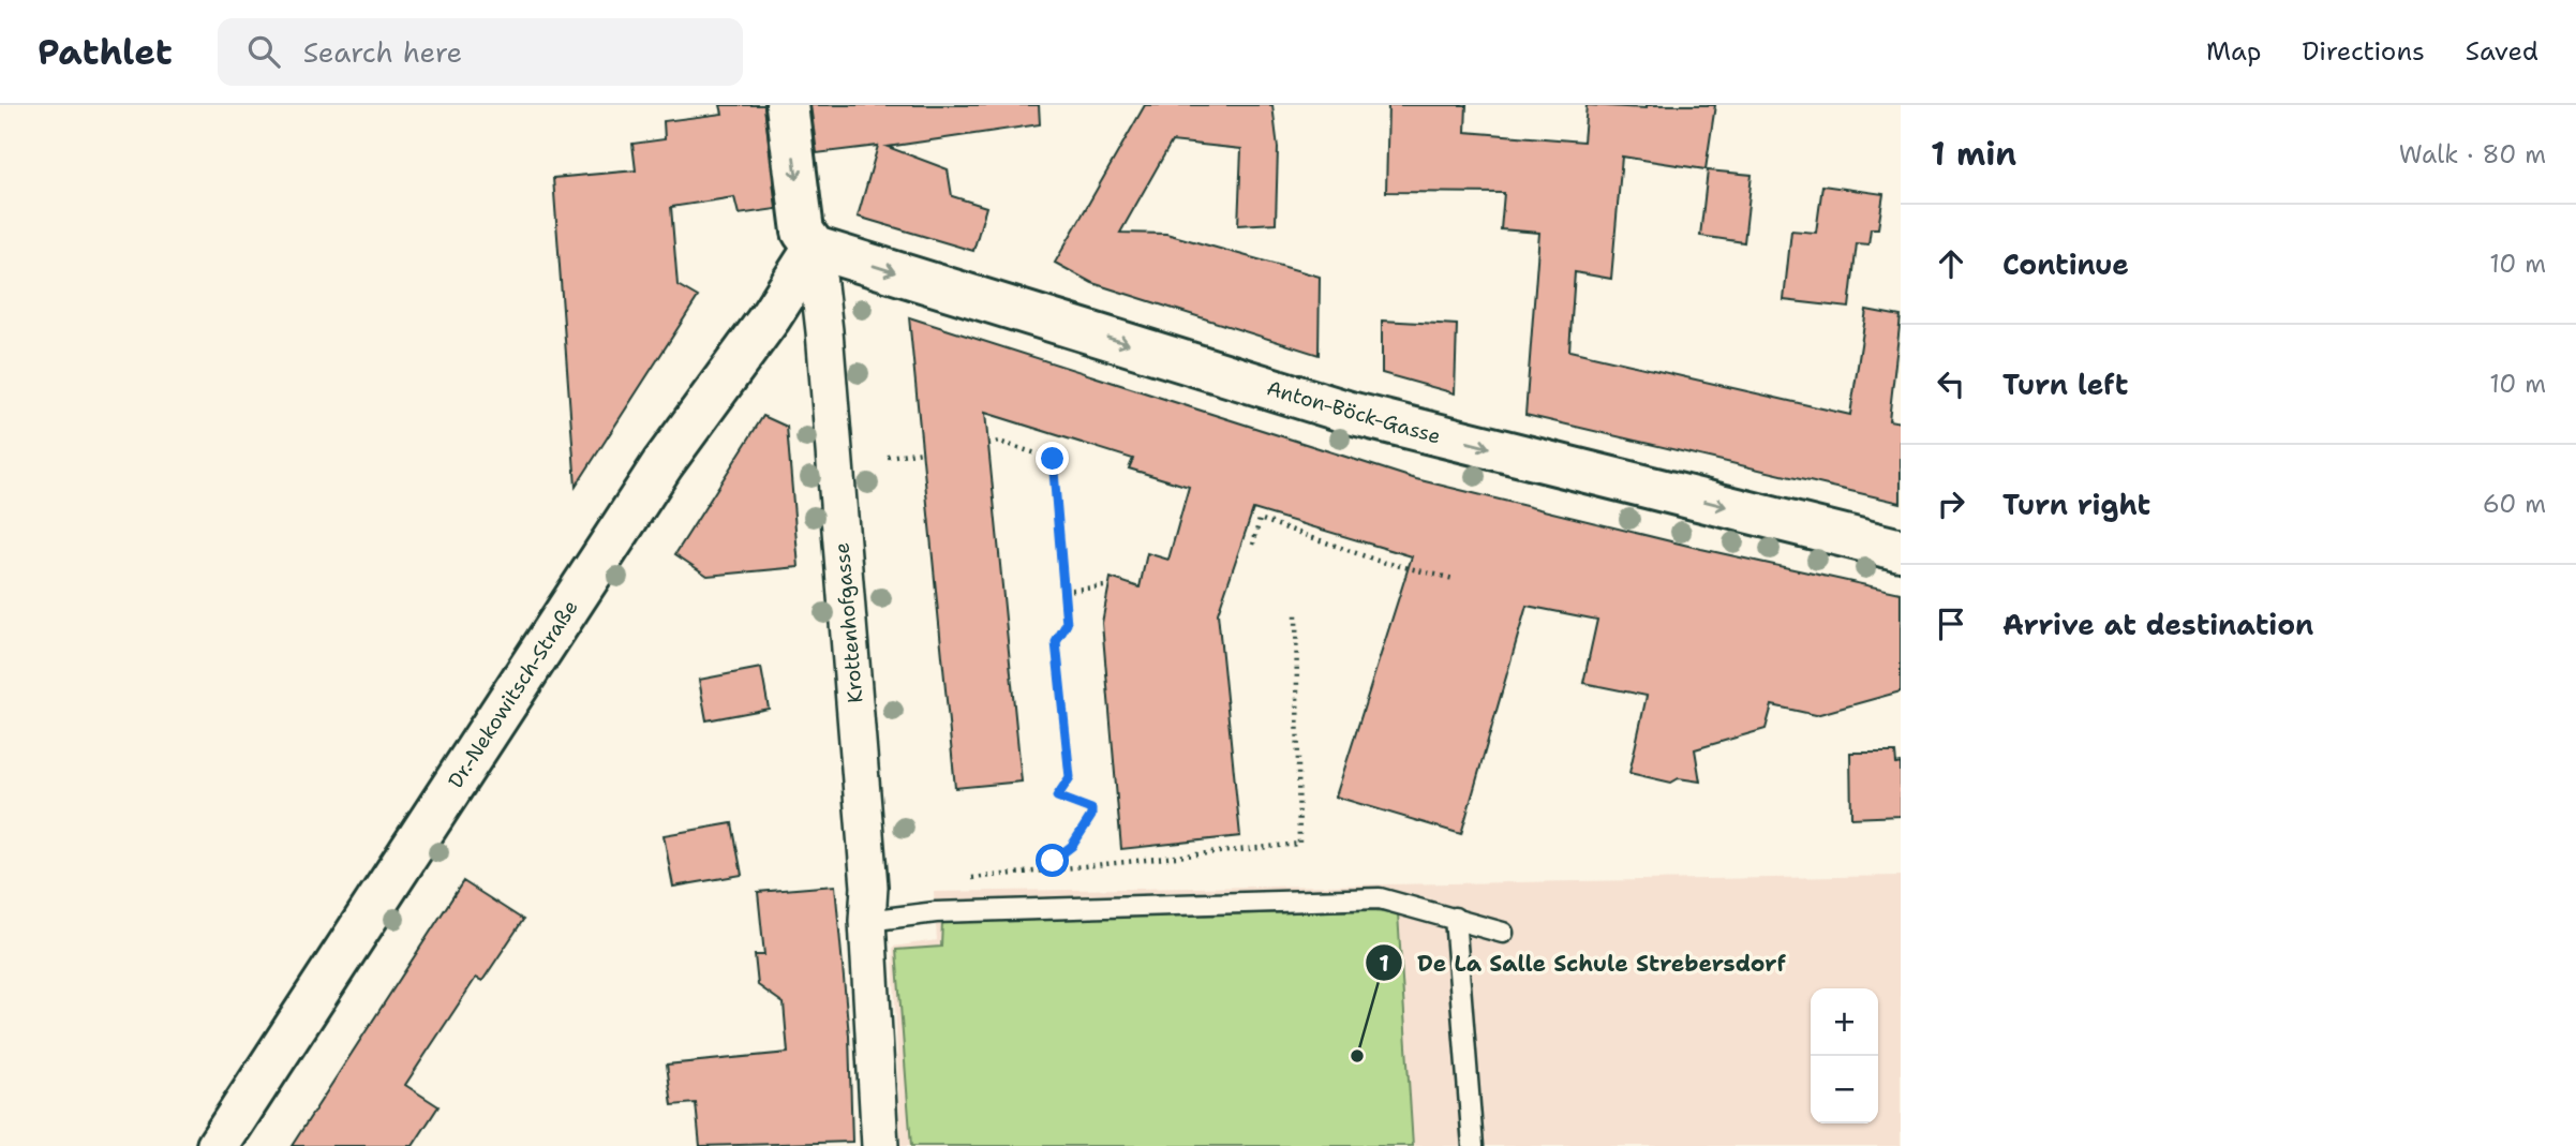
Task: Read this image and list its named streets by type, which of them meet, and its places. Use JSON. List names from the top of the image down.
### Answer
{
  "streets": {
    "main road": ["Anton-Böck-Gasse", "Krottenhofgasse", "Dr.-Nekowitsch-Straße"]
  },
  "crossings": [
    ["Anton-Böck-Gasse", "Krottenhofgasse"],
    ["Anton-Böck-Gasse", "Dr.-Nekowitsch-Straße"],
    ["Krottenhofgasse", "Dr.-Nekowitsch-Straße"]
  ],
  "one_way": ["Anton-Böck-Gasse"],
  "places": ["De La Salle Schule Strebersdorf"],
  "page": {
    "header": "Pathlet",
    "search": "Search here",
    "nav": ["Map", "Directions", "Saved"],
    "heading": ["1 min", "Walk · 80 m"],
    "list": [
      ["Continue", "10 m"],
      ["Turn left", "10 m"],
      ["Turn right", "60 m"],
      "Arrive at destination"
    ],
    "map_buttons": ["+", "−"]
  }
}
